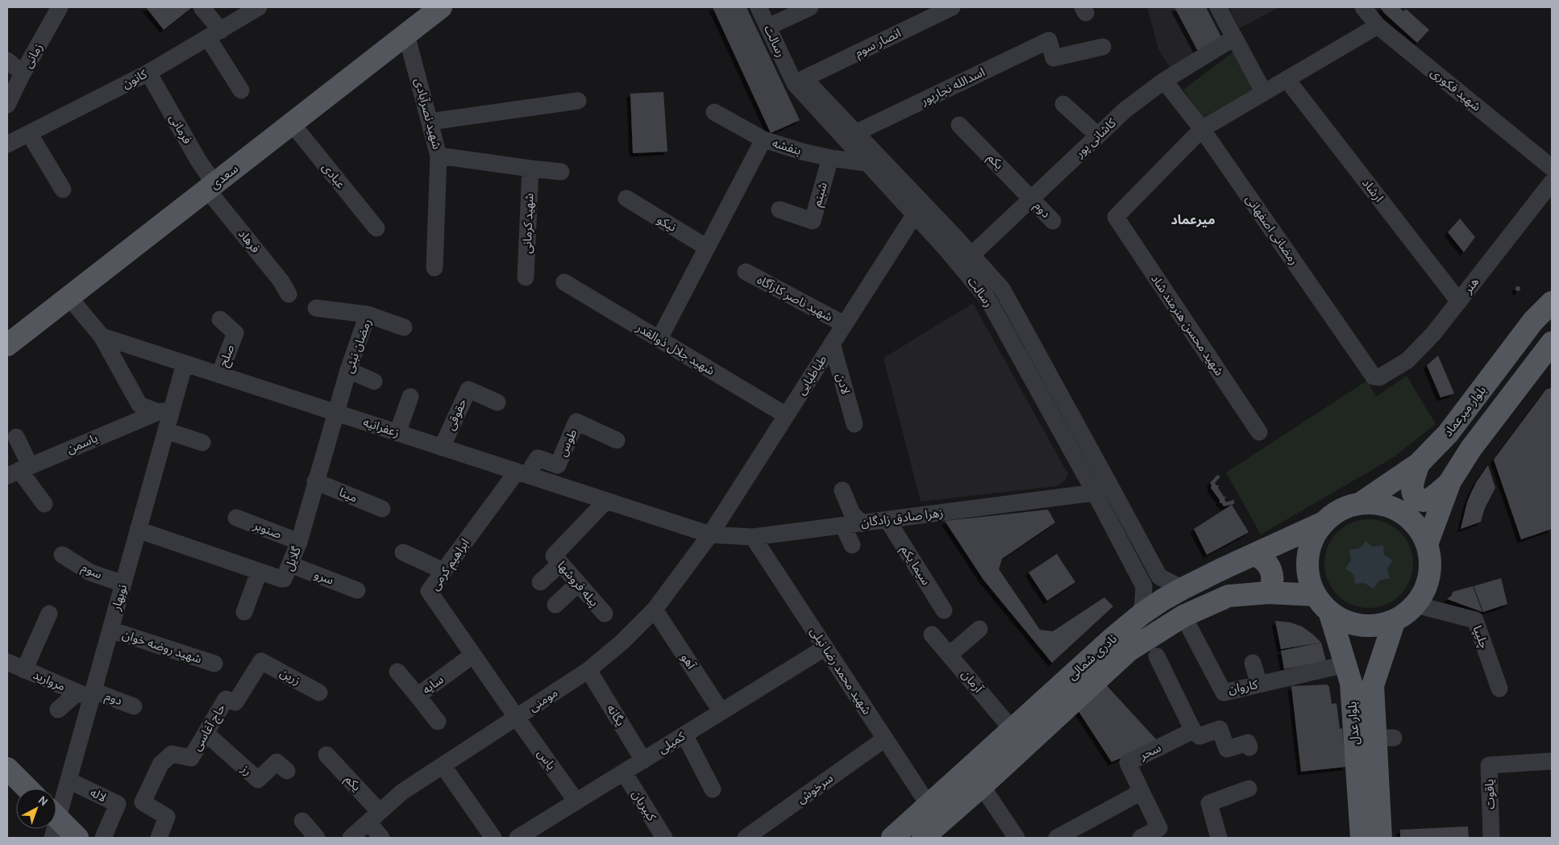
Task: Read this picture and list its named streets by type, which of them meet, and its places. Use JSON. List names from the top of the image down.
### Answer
{
  "streets": {
    "main road": [
      "سعدی",
      "بلوار میرعماد",
      "نادری شمالی",
      "بلوار عدل"
    ],
    "street": [
      "رسالت",
      "انصار سوم",
      "زمانی",
      "کانون",
      "اسدالله نجارپور",
      "شهید فکوری",
      "شهید نصرآبادی",
      "فرمانی",
      "کاشانی پور",
      "بنفشه",
      "یکم",
      "عبادی",
      "ارشاد",
      "شبنم",
      "دوم",
      "شهید کرمانی",
      "نیکو",
      "رمضانی اصفهانی",
      "فرهاد",
      "هنر",
      "شهید ناصر کارآگاه",
      "شهید محسن هنرمند شاد",
      "رمضان نبئی",
      "شهید جلال ذوالقدر",
      "صلح",
      "طباطبایی",
      "لادن",
      "حقوقی",
      "زعفرانیه",
      "طوس",
      "یاسمن",
      "مینا",
      "زهرا صادق زادگان",
      "صنوبر",
      "گلایل",
      "ابراهیم کرمی",
      "سیما یکم",
      "سوم",
      "سرو",
      "پیله فروشها",
      "نوبهار",
      "چلیپا",
      "شهید روضه خوان",
      "آهو",
      "شهید محمد رضا نیلی",
      "زرین",
      "مروارید",
      "آرمان",
      "سایه",
      "کاروان",
      "مومنی",
      "یگانه",
      "حاج آغاسی",
      "کمیلی",
      "سحر",
      "یاس",
      "رز",
      "سرخوش",
      "یاقوت",
      "لاله",
      "کبیریان"
    ]
  },
  "crossings": [
    ["رسالت", "انصار سوم"],
    ["رسالت", "اسدالله نجارپور"],
    ["رسالت", "کاشانی پور"],
    ["رسالت", "بنفشه"],
    ["رسالت", "طباطبایی"],
    ["رسالت", "زهرا صادق زادگان"],
    ["رسالت", "نادری شمالی"],
    ["کانون", "فرمانی"],
    ["شهید نصرآبادی", "سعدی"],
    ["فرمانی", "سعدی"],
    ["فرمانی", "فرهاد"],
    ["کاشانی پور", "یکم"],
    ["کاشانی پور", "دوم"],
    ["کاشانی پور", "رمضانی اصفهانی"],
    ["بنفشه", "شبنم"],
    ["یکم", "دوم"],
    ["یکم", "مومنی"],
    ["عبادی", "سعدی"],
    ["سعدی", "فرهاد"],
    ["ارشاد", "هنر"],
    ["دوم", "نوبهار"],
    ["دوم", "مروارید"],
    ["رمضانی اصفهانی", "هنر"],
    ["رمضانی اصفهانی", "شهید محسن هنرمند شاد"],
    ["شهید ناصر کارآگاه", "طباطبایی"],
    ["رمضان نبئی", "زعفرانیه"],
    ["رمضان نبئی", "گلایل"],
    ["شهید جلال ذوالقدر", "طباطبایی"],
    ["صلح", "زعفرانیه"],
    ["طباطبایی", "لادن"],
    ["طباطبایی", "زعفرانیه"],
    ["طباطبایی", "زهرا صادق زادگان"],
    ["طباطبایی", "مومنی"],
    ["بلوار میرعماد", "چلیپا"],
    ["بلوار میرعماد", "نادری شمالی"],
    ["بلوار میرعماد", "بلوار عدل"],
    ["حقوقی", "زعفرانیه"],
    ["زعفرانیه", "طوس"],
    ["زعفرانیه", "زهرا صادق زادگان"],
    ["زعفرانیه", "گلایل"],
    ["زعفرانیه", "ابراهیم کرمی"],
    ["زعفرانیه", "پیله فروشها"],
    ["زعفرانیه", "نوبهار"],
    ["زعفرانیه", "مومنی"],
    ["طوس", "ابراهیم کرمی"],
    ["یاسمن", "نوبهار"],
    ["مینا", "گلایل"],
    ["زهرا صادق زادگان", "سیما یکم"],
    ["زهرا صادق زادگان", "شهید محمد رضا نیلی"],
    ["زهرا صادق زادگان", "مومنی"],
    ["صنوبر", "گلایل"],
    ["گلایل", "سرو"],
    ["گلایل", "نوبهار"],
    ["ابراهیم کرمی", "سایه"],
    ["ابراهیم کرمی", "مومنی"],
    ["ابراهیم کرمی", "یاس"],
    ["سوم", "نوبهار"],
    ["نوبهار", "شهید روضه خوان"],
    ["نوبهار", "مروارید"],
    ["نوبهار", "لاله"],
    ["چلیپا", "نادری شمالی"],
    ["چلیپا", "بلوار عدل"],
    ["نادری شمالی", "شهید محمد رضا نیلی"],
    ["نادری شمالی", "آرمان"],
    ["نادری شمالی", "کاروان"],
    ["نادری شمالی", "بلوار عدل"],
    ["آهو", "مومنی"],
    ["آهو", "کمیلی"],
    ["شهید محمد رضا نیلی", "کمیلی"],
    ["شهید محمد رضا نیلی", "سرخوش"],
    ["زرین", "حاج آغاسی"],
    ["کاروان", "بلوار عدل"],
    ["مومنی", "یگانه"],
    ["مومنی", "یاس"],
    ["یگانه", "کمیلی"],
    ["حاج آغاسی", "رز"],
    ["کمیلی", "یاس"],
    ["کمیلی", "کبیریان"]
  ],
  "districts": ["میرعماد"],
  "north": "top right"
}
